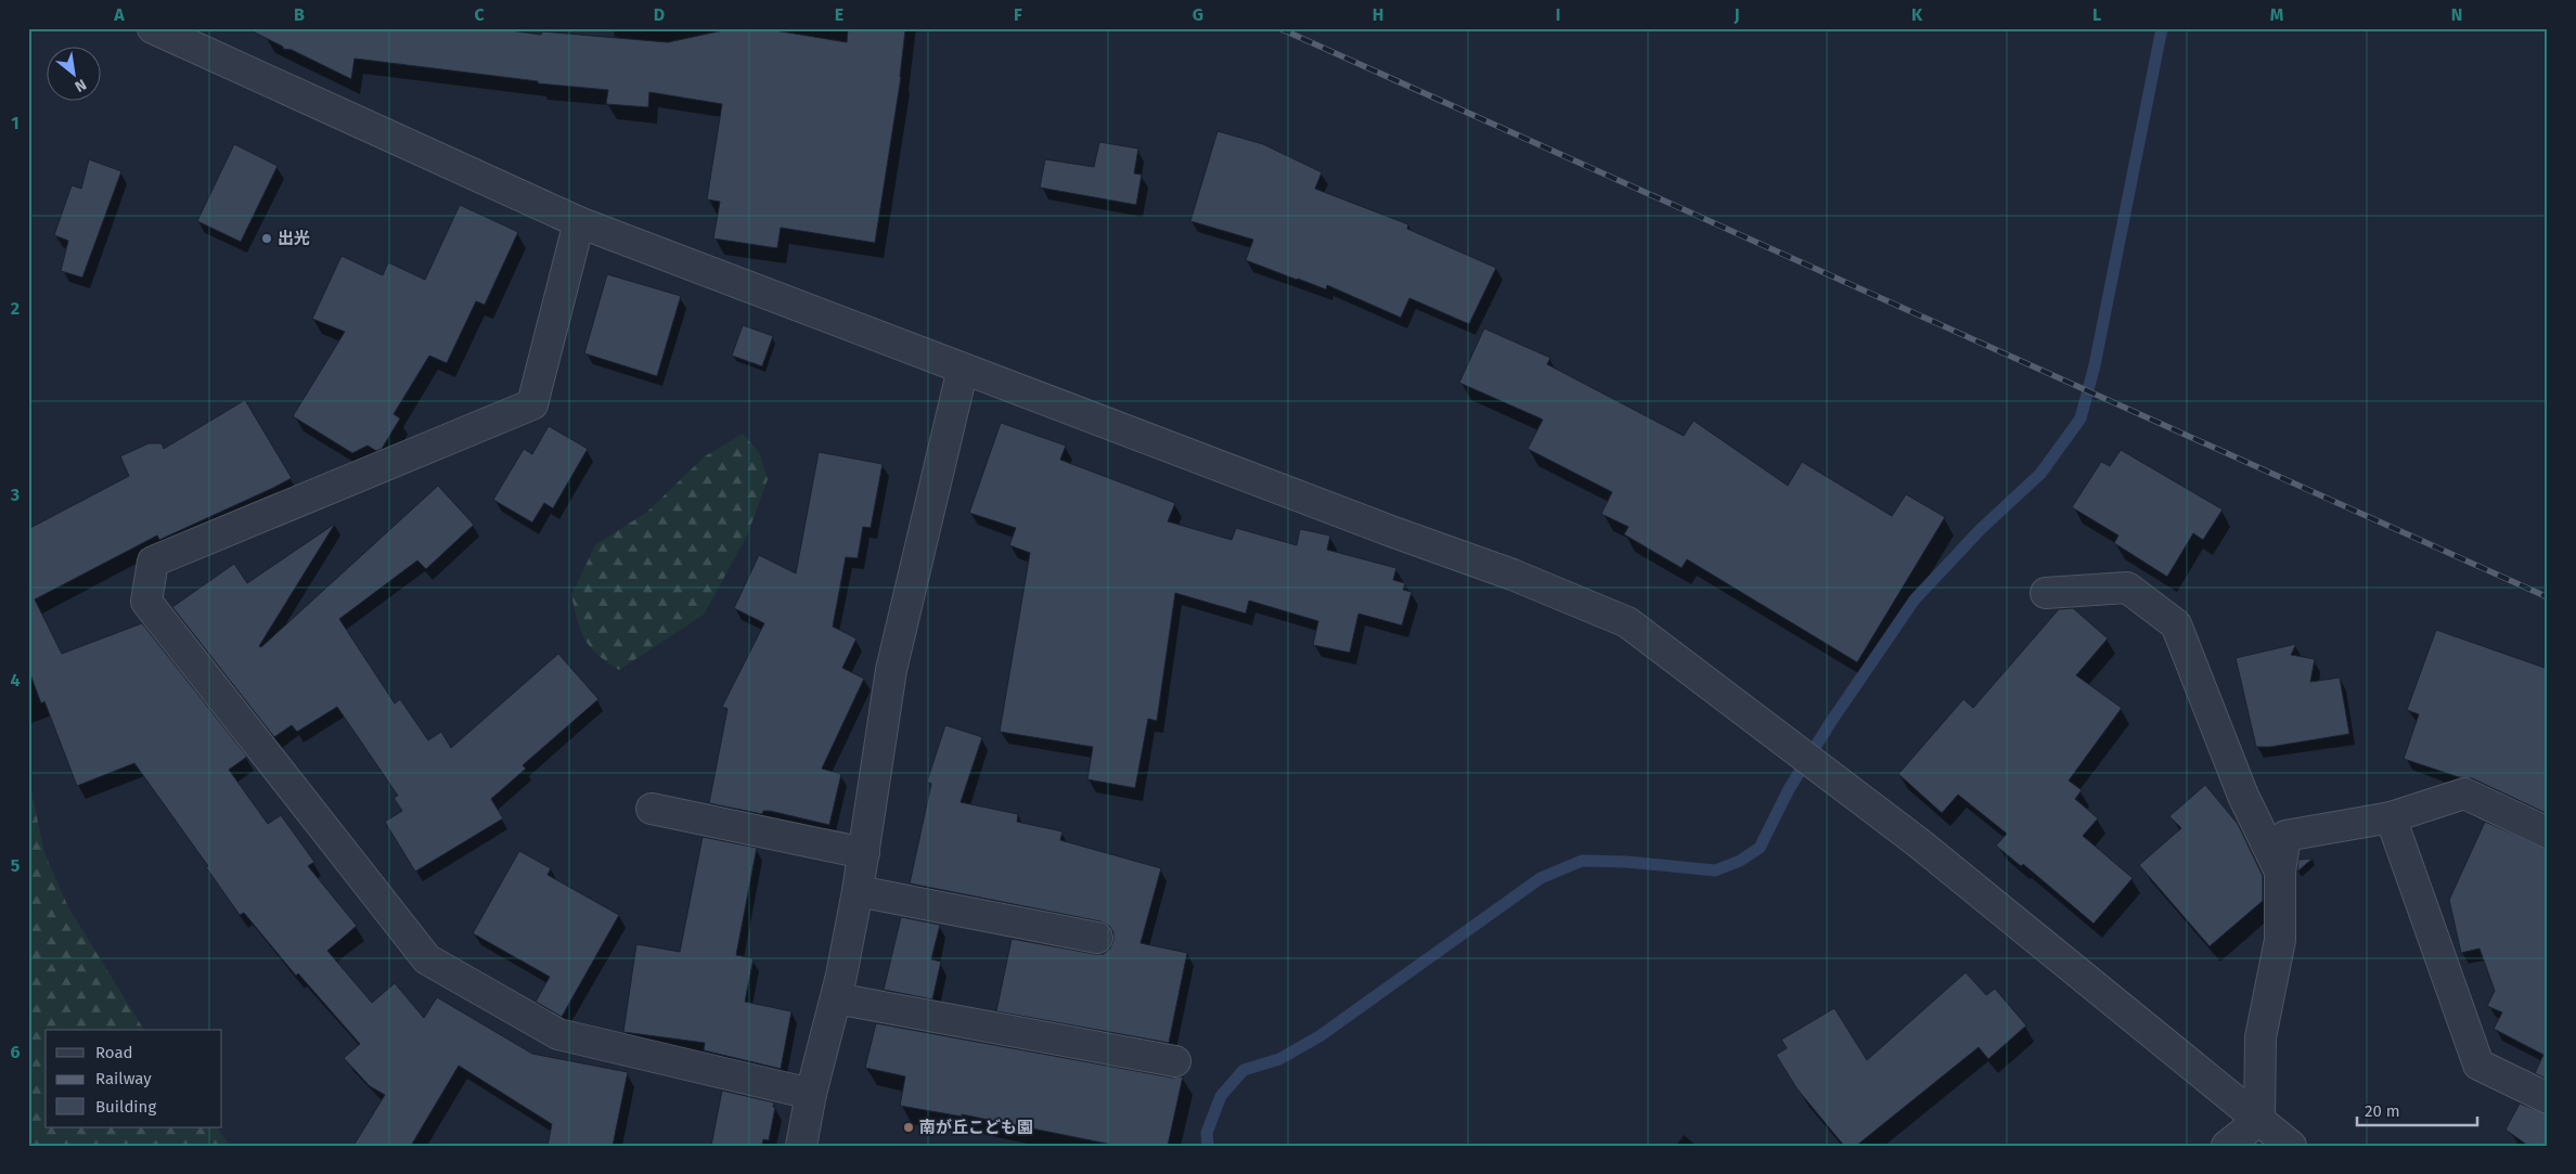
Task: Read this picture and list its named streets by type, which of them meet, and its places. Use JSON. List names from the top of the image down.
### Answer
{
  "places": ["出光", "南が丘こども園"],
  "legend": ["Road", "Railway", "Building"],
  "scale_bar": "20 m",
  "north": "bottom right",
  "grid": {
    "columns": [
      "A",
      "B",
      "C",
      "D",
      "E",
      "F",
      "G",
      "H",
      "I",
      "J",
      "K",
      "L",
      "M",
      "N"
    ],
    "rows": [
      "1",
      "2",
      "3",
      "4",
      "5",
      "6"
    ]
  }
}
